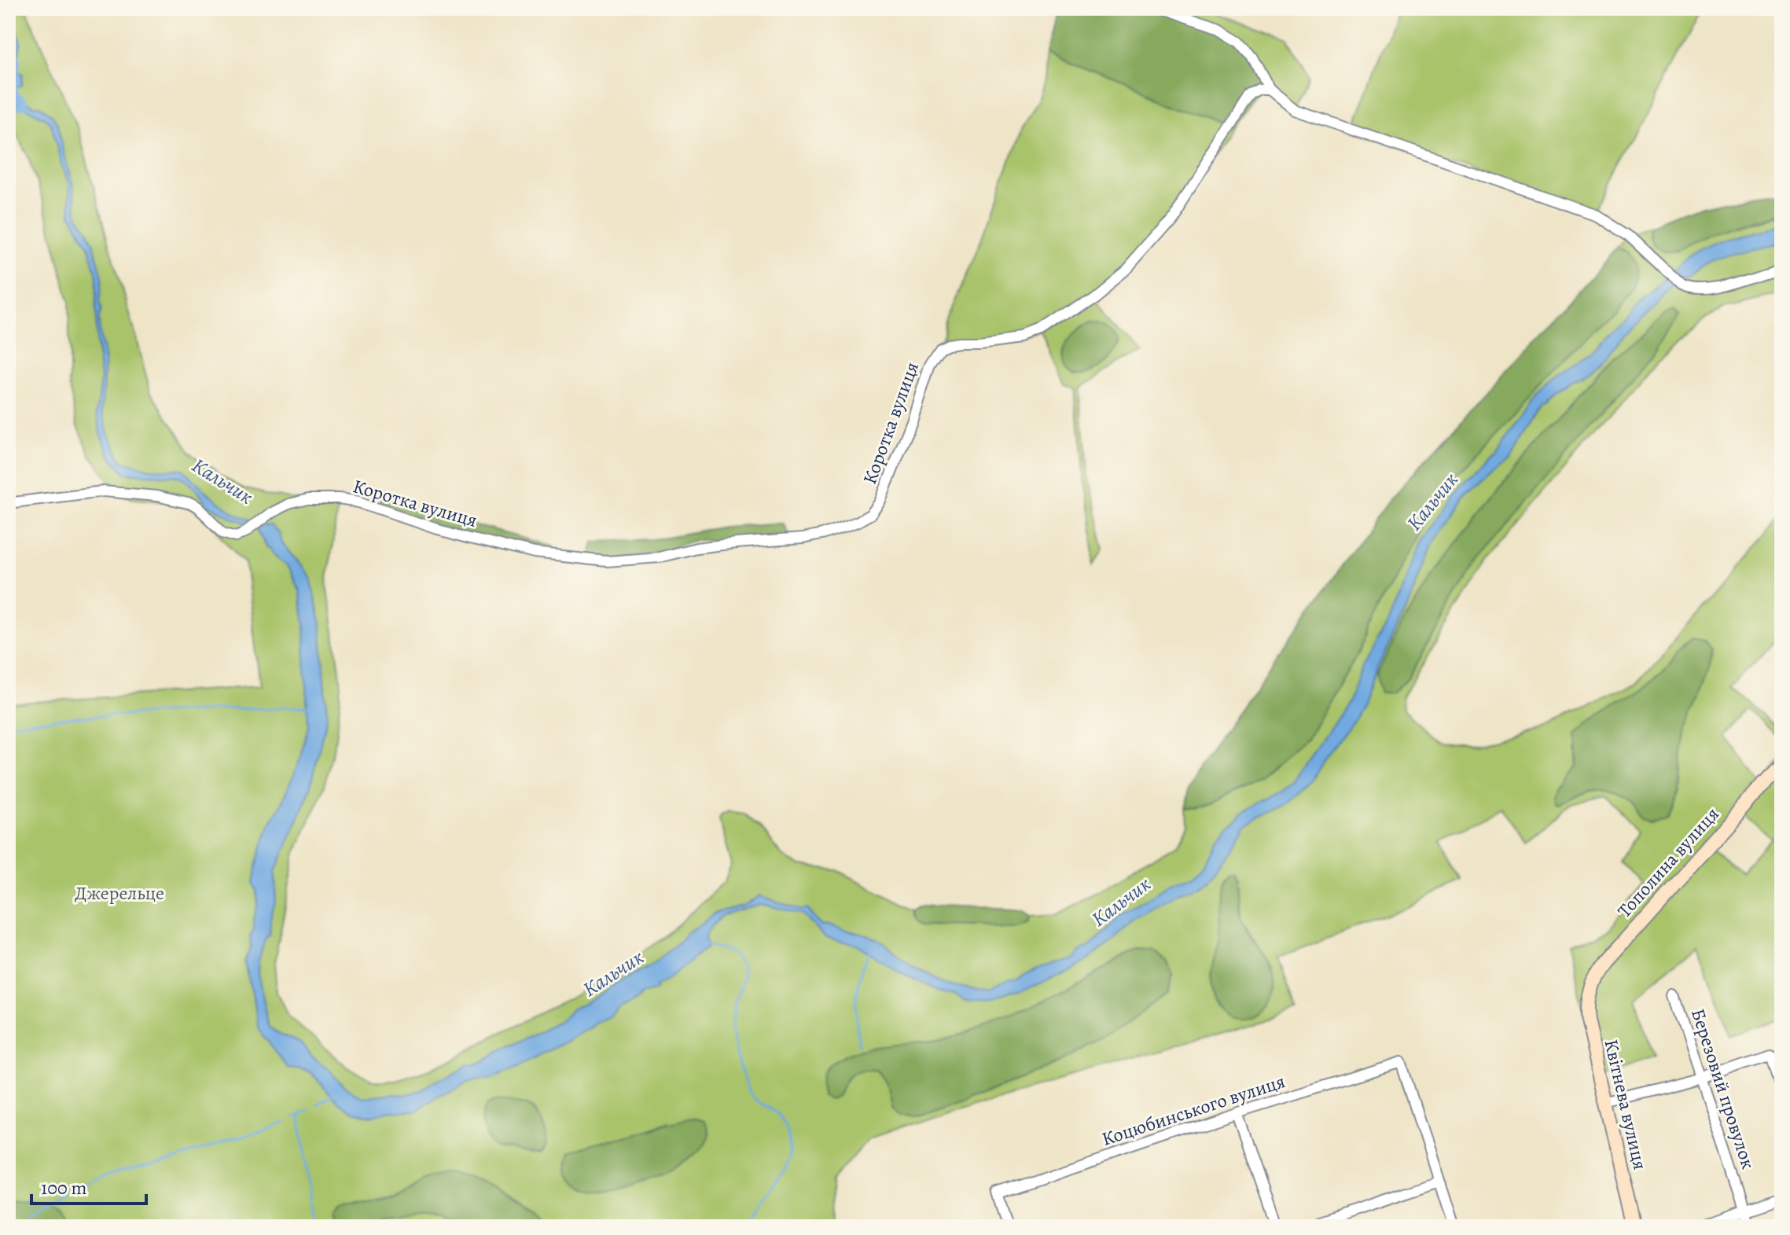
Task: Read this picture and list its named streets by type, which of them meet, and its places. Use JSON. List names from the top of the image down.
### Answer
{
  "streets": {
    "main road": ["Тополина вулиця", "Квітнева вулиця"],
    "street": ["Коротка вулиця", "Березовий провулок", "Коцюбинського вулиця"]
  },
  "crossings": [
    ["Тополина вулиця", "Квітнева вулиця"]
  ],
  "water": ["Кальчик"],
  "parks": ["Джерельце"],
  "scale_bar": "100 m"
}
